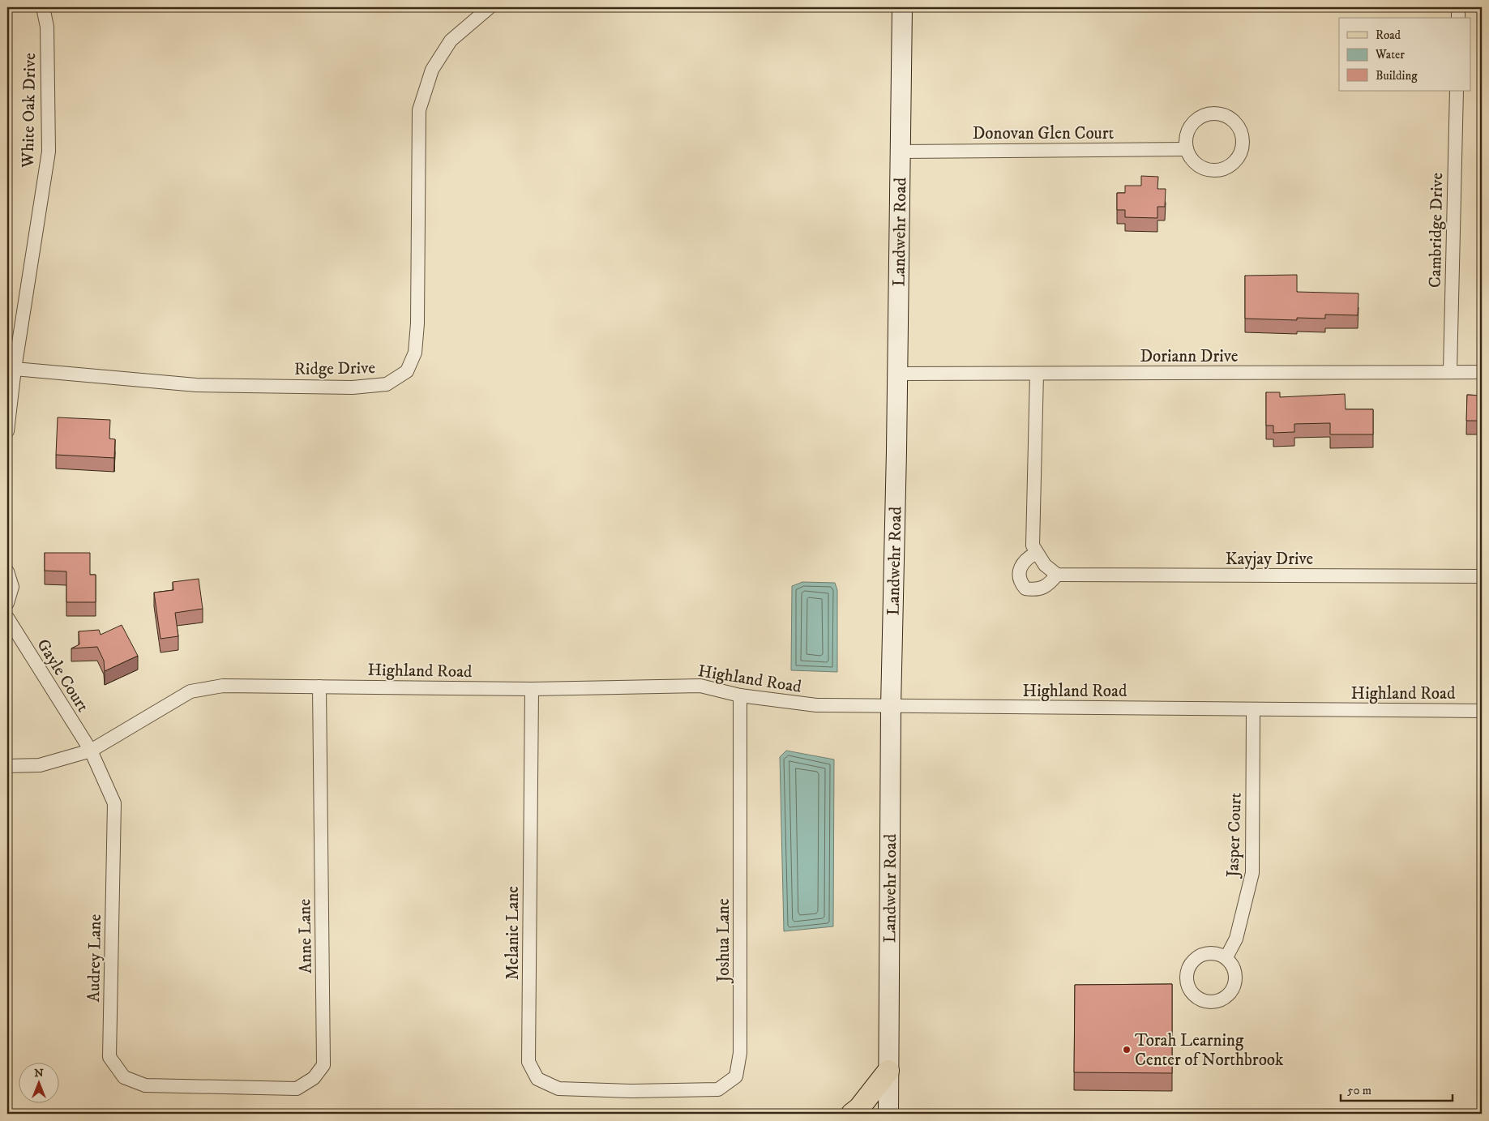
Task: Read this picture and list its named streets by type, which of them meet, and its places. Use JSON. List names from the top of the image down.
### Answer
{
  "streets": {
    "main road": ["Landwehr Road"],
    "street": [
      "White Oak Drive",
      "Donovan Glen Court",
      "Cambridge Drive",
      "Doriann Drive",
      "Ridge Drive",
      "Kayjay Drive",
      "Highland Road",
      "Gayle Court",
      "Jasper Court",
      "Melanie Lane",
      "Anne Lane",
      "Joshua Lane",
      "Audrey Lane"
    ]
  },
  "crossings": [
    ["White Oak Drive", "Ridge Drive"],
    ["Donovan Glen Court", "Landwehr Road"],
    ["Cambridge Drive", "Doriann Drive"],
    ["Landwehr Road", "Doriann Drive"],
    ["Landwehr Road", "Highland Road"],
    ["Highland Road", "Gayle Court"],
    ["Highland Road", "Jasper Court"],
    ["Highland Road", "Melanie Lane"],
    ["Highland Road", "Anne Lane"],
    ["Highland Road", "Joshua Lane"],
    ["Highland Road", "Audrey Lane"],
    ["Gayle Court", "Audrey Lane"],
    ["Melanie Lane", "Joshua Lane"],
    ["Anne Lane", "Audrey Lane"]
  ],
  "places": ["Torah Learning Center of Northbrook"],
  "legend": ["Road", "Water", "Building"],
  "scale_bar": "50 m",
  "north": "top"
}
